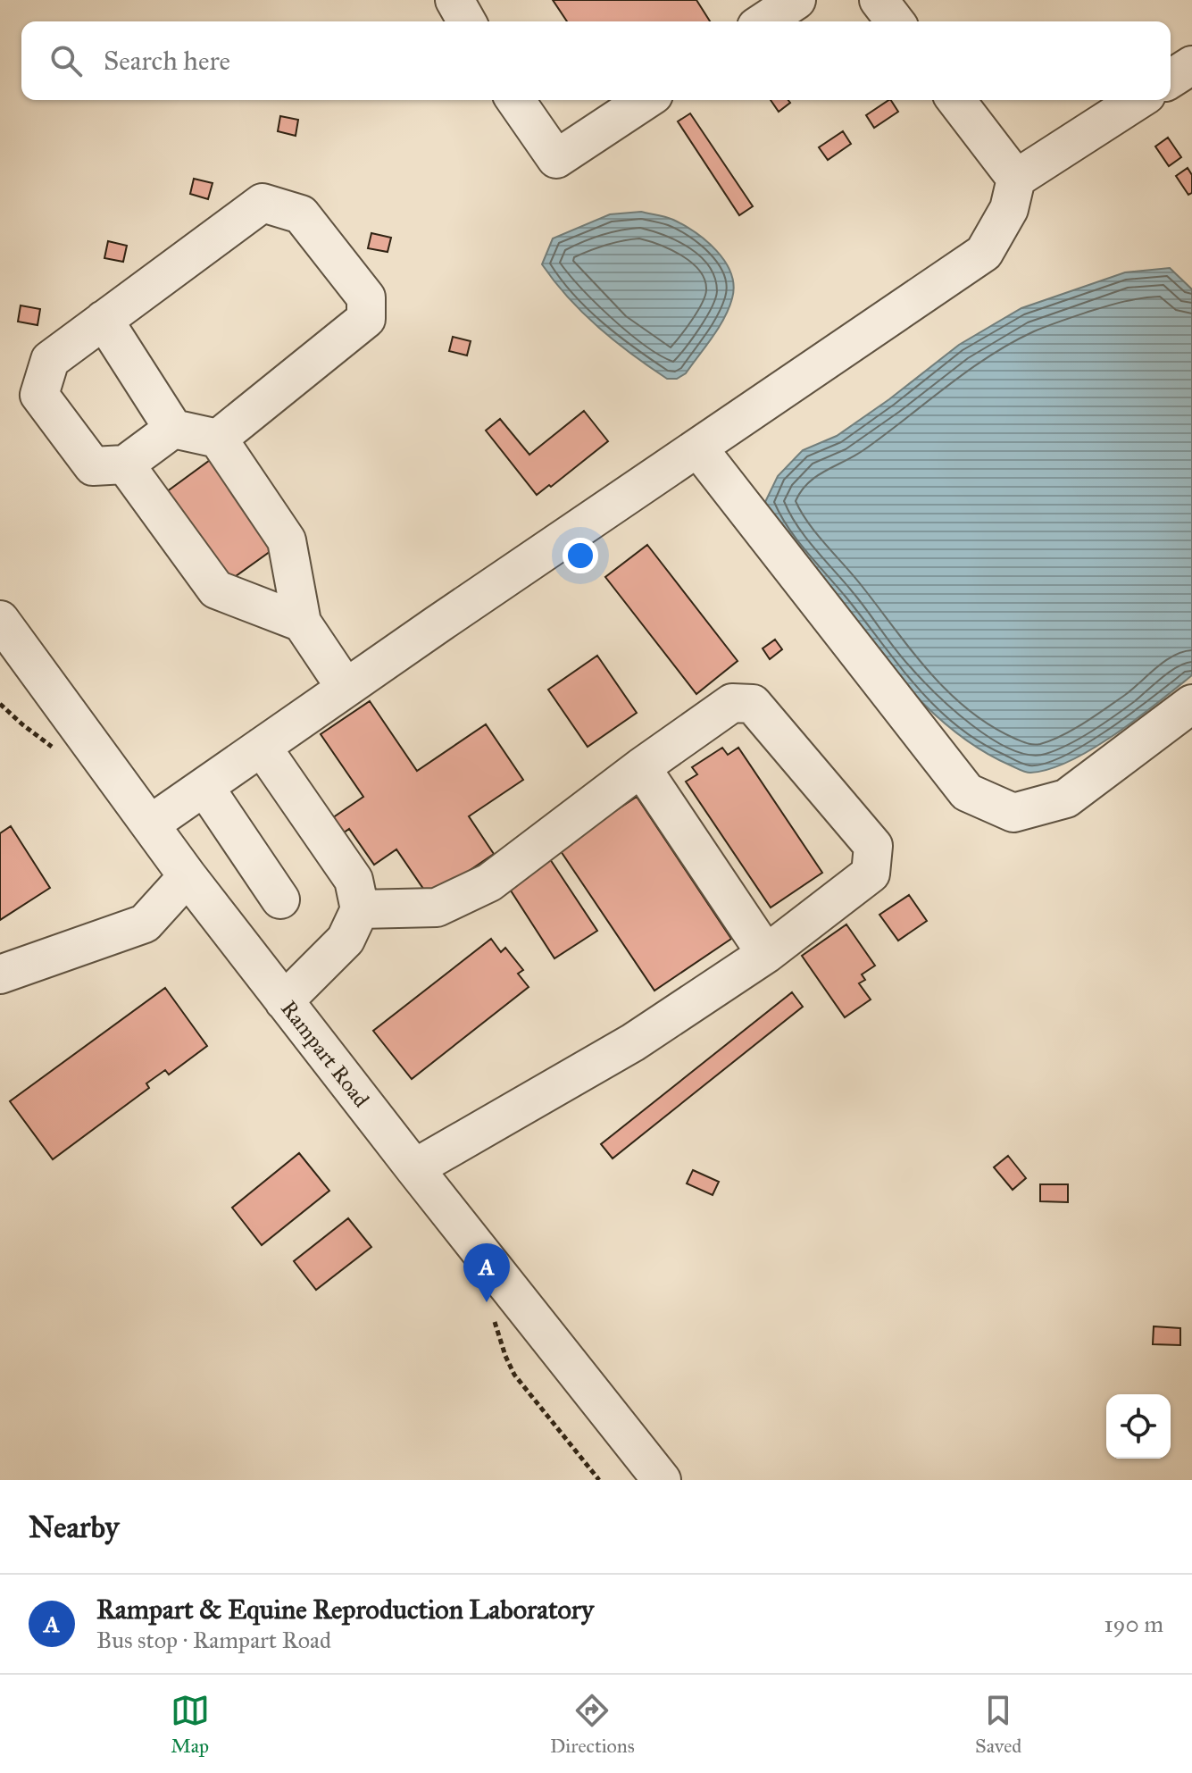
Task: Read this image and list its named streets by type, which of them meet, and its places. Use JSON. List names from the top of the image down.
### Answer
{
  "streets": {
    "street": ["Rampart Road"]
  },
  "page": {
    "search": "Search here",
    "pins": "A",
    "heading": "Nearby",
    "list": [
      {
        "mark": "A",
        "name": "Rampart & Equine Reproduction Laboratory",
        "note": "Bus stop · Rampart Road",
        "value": "190 m"
      }
    ],
    "nav": ["Map", "Directions", "Saved"]
  }
}
